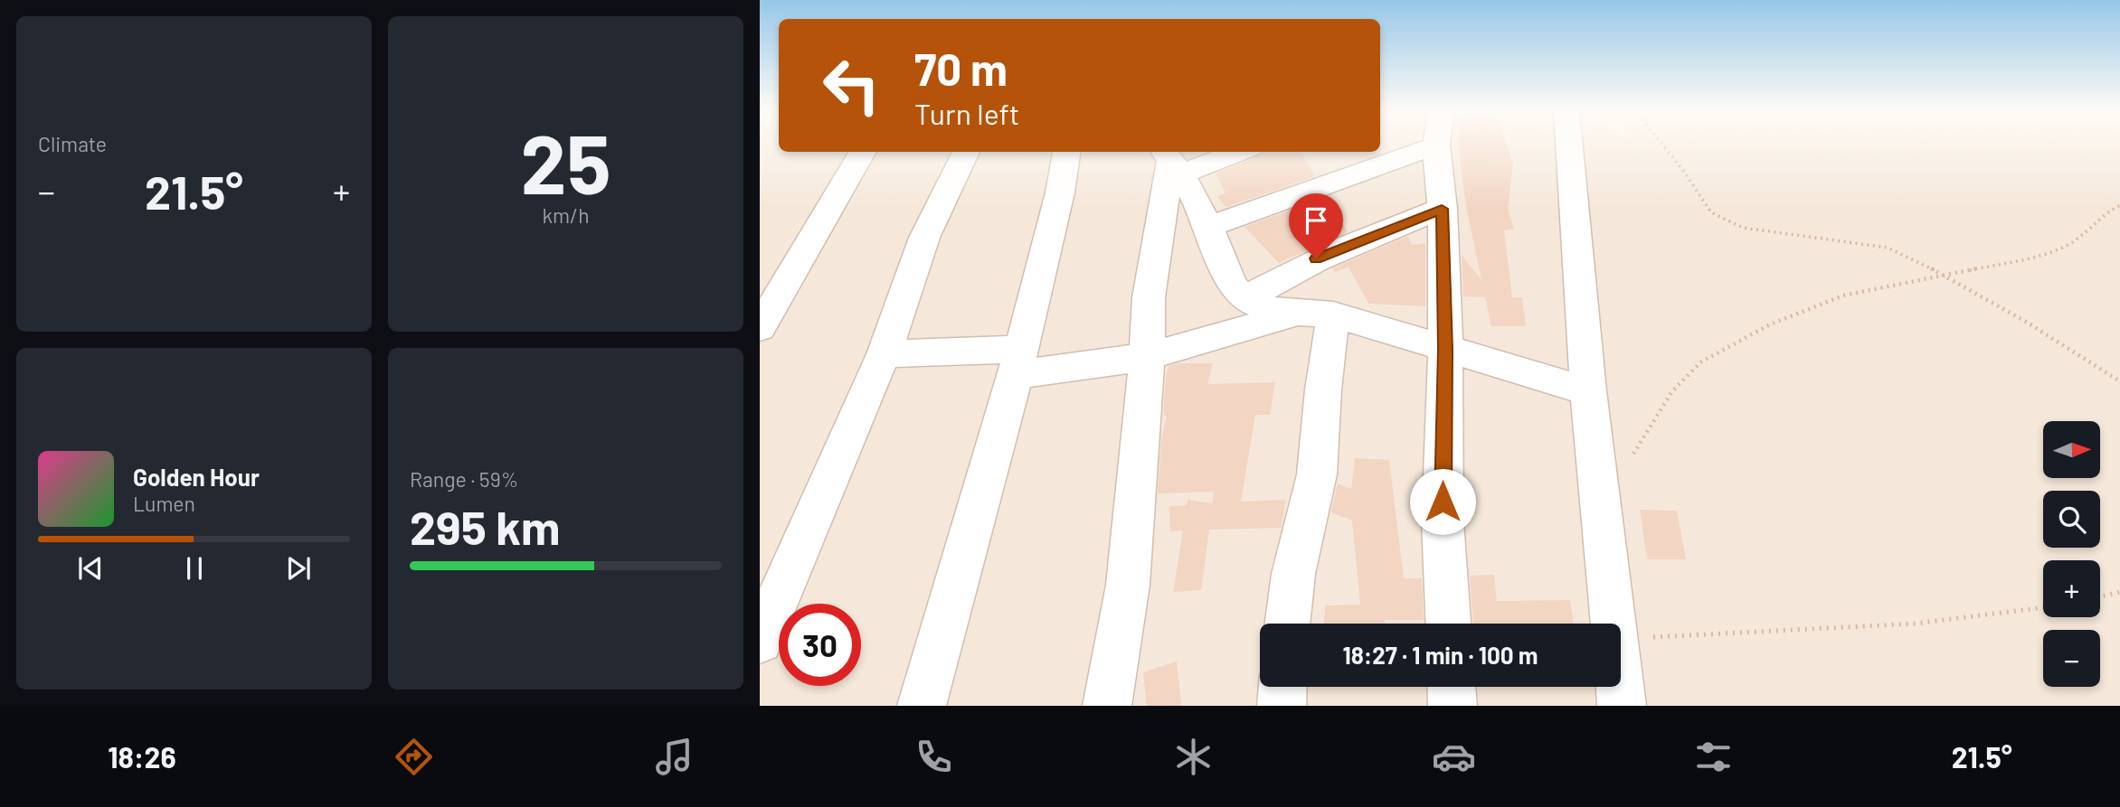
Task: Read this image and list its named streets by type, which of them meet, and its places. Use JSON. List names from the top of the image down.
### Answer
{
  "north": "right",
  "page": {
    "tile": [
      "Climate",
      ["25", "km/h"],
      ["Range · 59%", "295 km"]
    ],
    "turn": ["70 m", "Turn left"],
    "heat": ["−", "21.5°", "+"],
    "map_buttons": ["+", "−"],
    "song": ["Golden Hour", "Lumen"],
    "limit": "30",
    "trip": "18:27 · 1 min · 100 m",
    "tabs": ["18:26", "21.5°"]
  }
}
